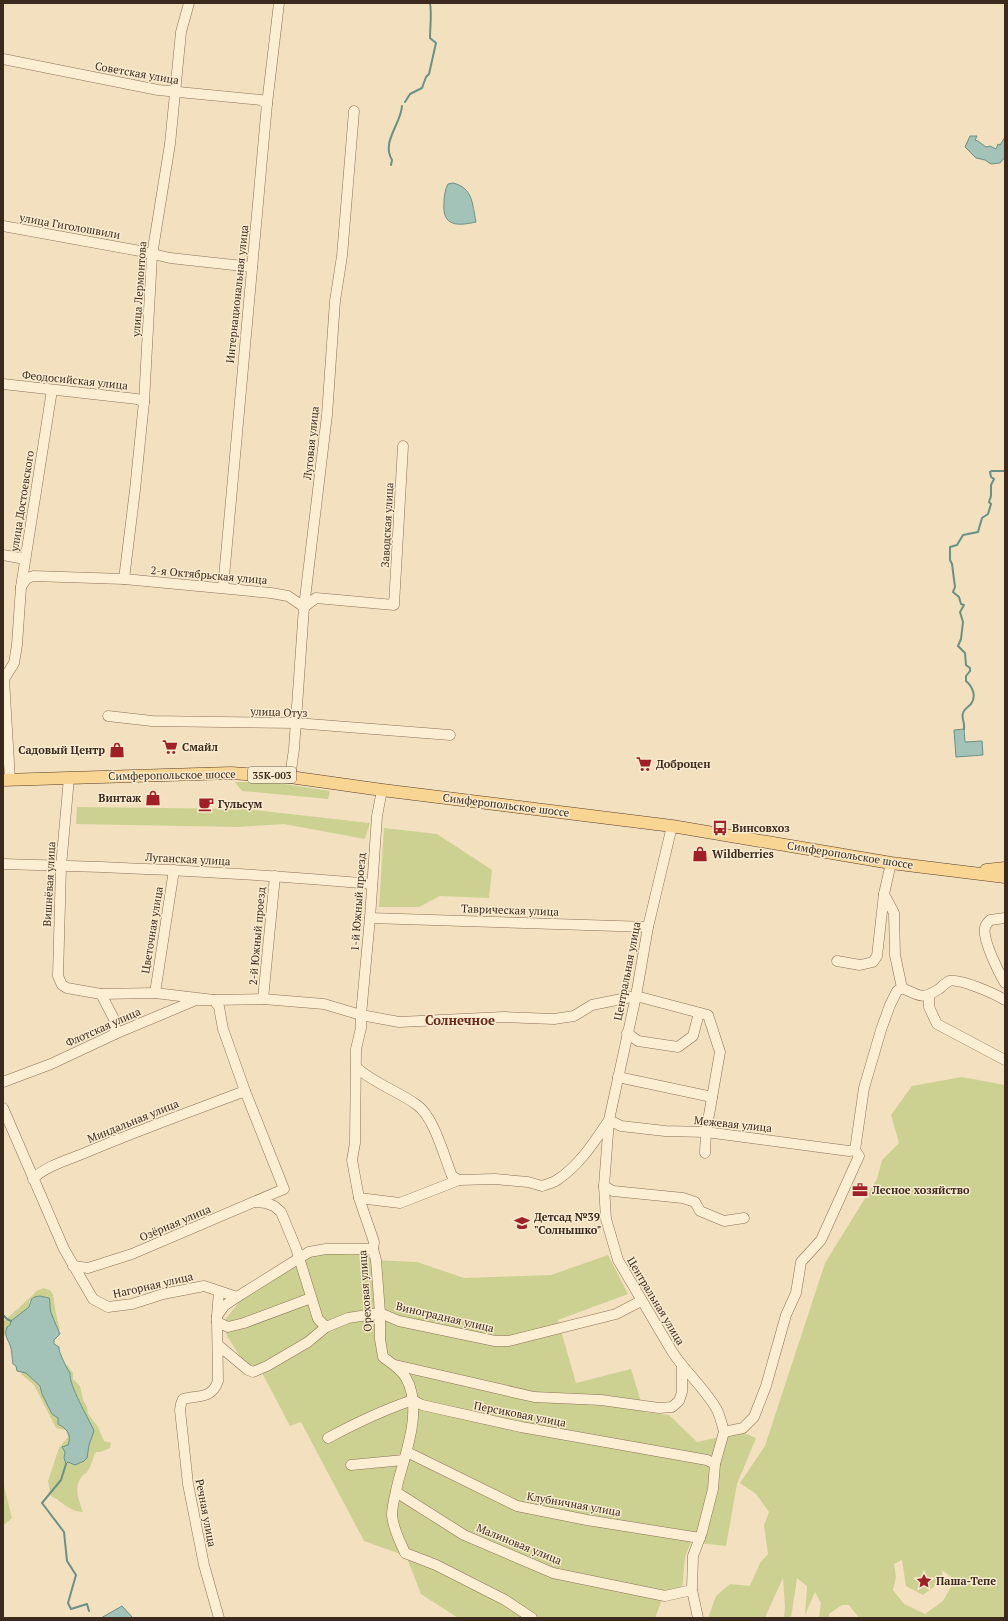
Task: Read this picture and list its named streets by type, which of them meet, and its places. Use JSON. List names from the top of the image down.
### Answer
{
  "streets": {
    "main road": ["Симферопольское шоссе", "35К-003"],
    "street": [
      "Советская улица",
      "улица Гиголошвили",
      "улица Лермонтова",
      "Интернациональная улица",
      "Феодосийская улица",
      "Луговая улица",
      "улица Достоевского",
      "Заводская улица",
      "2-я Октябрьская улица",
      "улица Отуз",
      "Луганская улица",
      "Вишнёвая улица",
      "1-й Южный проезд",
      "Таврическая улица",
      "Цветочная улица",
      "2-й Южный проезд",
      "Центральная улица",
      "Флотская улица",
      "Миндальная улица",
      "Межевая улица",
      "Озёрная улица",
      "Нагорная улица",
      "Ореховая улица",
      "Виноградная улица",
      "Персиковая улица",
      "Клубничная улица",
      "Речная улица",
      "Малиновая улица"
    ]
  },
  "crossings": [
    ["Советская улица", "улица Лермонтова"],
    ["Советская улица", "Интернациональная улица"],
    ["улица Гиголошвили", "улица Лермонтова"],
    ["улица Гиголошвили", "Интернациональная улица"],
    ["улица Лермонтова", "Феодосийская улица"],
    ["улица Лермонтова", "2-я Октябрьская улица"],
    ["Интернациональная улица", "2-я Октябрьская улица"],
    ["Феодосийская улица", "улица Достоевского"],
    ["Луговая улица", "Заводская улица"],
    ["Луговая улица", "2-я Октябрьская улица"],
    ["Луговая улица", "улица Отуз"],
    ["Луговая улица", "Симферопольское шоссе"],
    ["улица Достоевского", "2-я Октябрьская улица"],
    ["улица Достоевского", "Симферопольское шоссе"],
    ["Заводская улица", "2-я Октябрьская улица"],
    ["Симферопольское шоссе", "35К-003"],
    ["Симферопольское шоссе", "Вишнёвая улица"],
    ["Симферопольское шоссе", "1-й Южный проезд"],
    ["Симферопольское шоссе", "Центральная улица"],
    ["Луганская улица", "Вишнёвая улица"],
    ["Луганская улица", "1-й Южный проезд"],
    ["Луганская улица", "Цветочная улица"],
    ["Луганская улица", "2-й Южный проезд"],
    ["1-й Южный проезд", "Таврическая улица"],
    ["1-й Южный проезд", "Ореховая улица"],
    ["Таврическая улица", "Центральная улица"],
    ["Центральная улица", "Межевая улица"],
    ["Центральная улица", "Ореховая улица"],
    ["Центральная улица", "Виноградная улица"],
    ["Миндальная улица", "Озёрная улица"],
    ["Озёрная улица", "Нагорная улица"],
    ["Ореховая улица", "Виноградная улица"],
    ["Ореховая улица", "Персиковая улица"],
    ["Ореховая улица", "Клубничная улица"],
    ["Ореховая улица", "Малиновая улица"],
    ["Виноградная улица", "Речная улица"]
  ],
  "districts": ["Солнечное"],
  "places": {
    "supermarket": ["Смайл", "Доброцен"],
    "shop": ["Садовый Центр", "Винтаж", "Wildberries"],
    "cafe": ["Гульсум"],
    "bus stop": ["Винсовхоз"],
    "office": ["Лесное хозяйство"],
    "school or university": ["Детсад №39 \"Солнышко\""],
    "place": ["Паша-Тепе"]
  }
}
